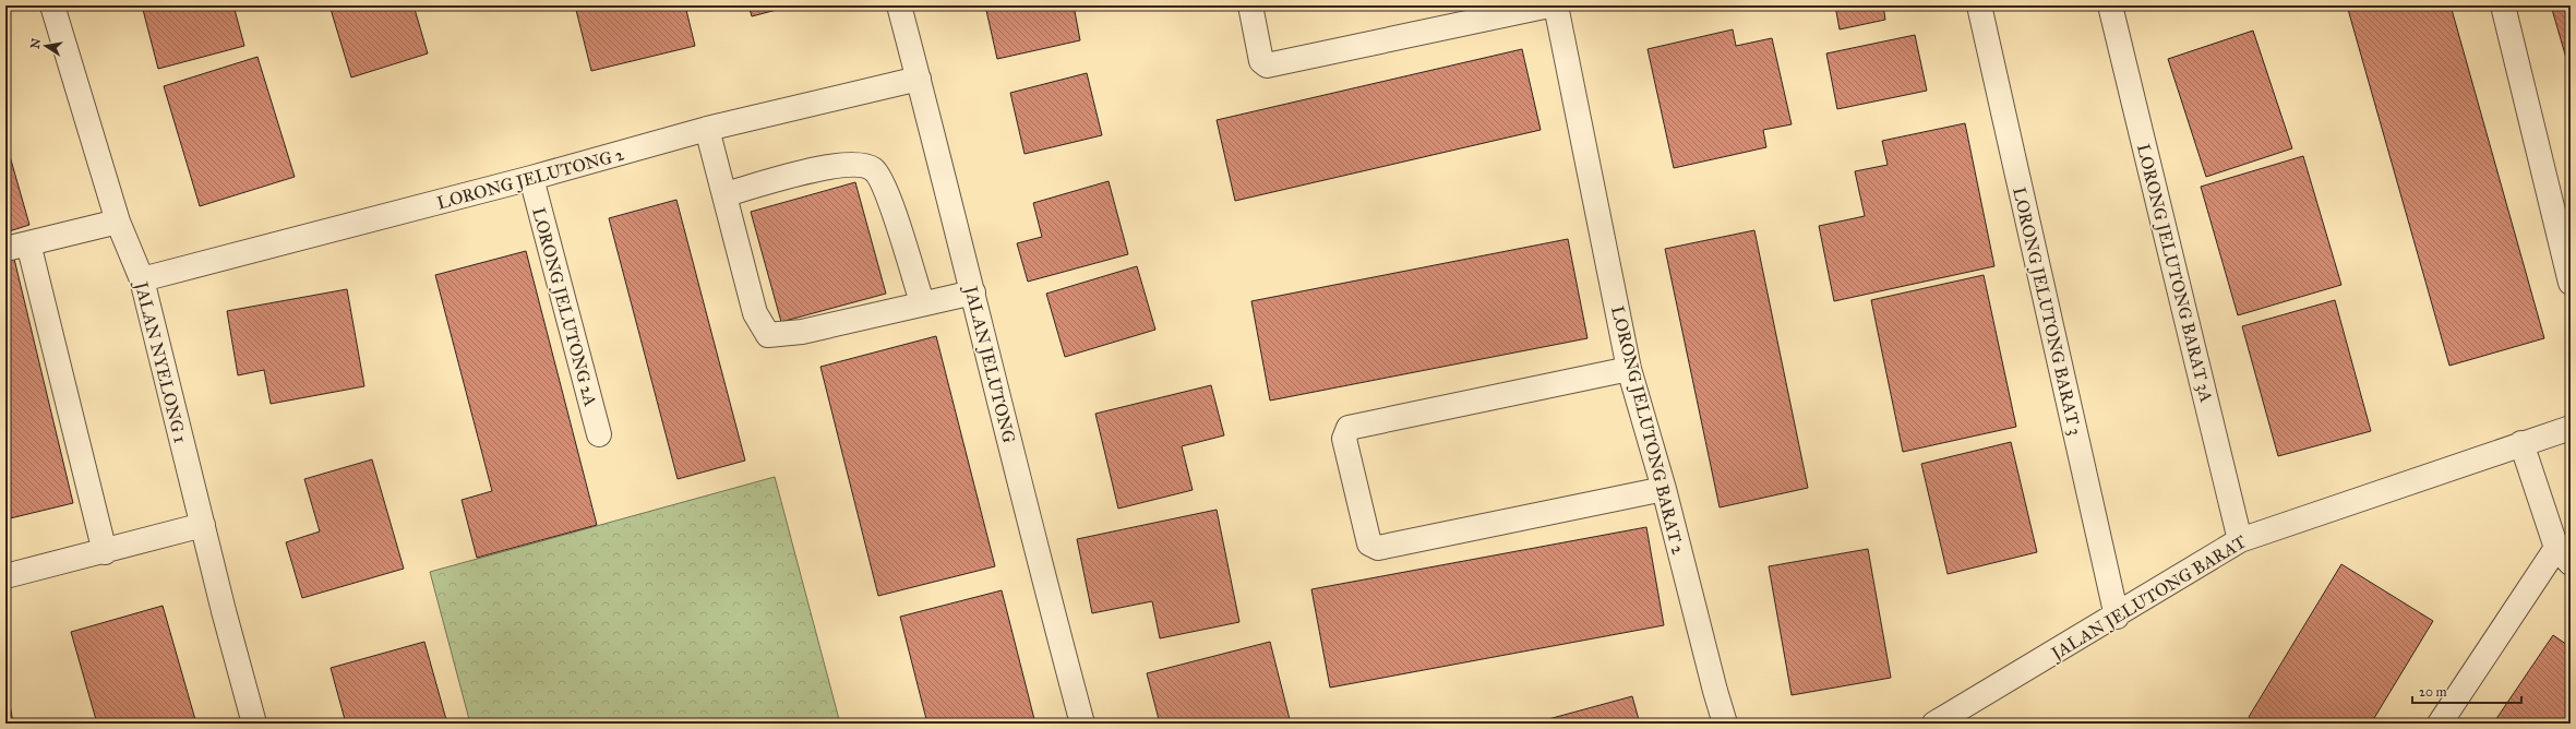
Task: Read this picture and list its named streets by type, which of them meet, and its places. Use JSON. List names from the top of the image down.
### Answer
{
  "streets": {
    "street": [
      "LORONG JELUTONG 2",
      "LORONG JELUTONG BARAT 3A",
      "LORONG JELUTONG 2A",
      "LORONG JELUTONG BARAT 3",
      "JALAN NYELONG 1",
      "JALAN JELUTONG",
      "LORONG JELUTONG BARAT 2",
      "JALAN JELUTONG BARAT"
    ]
  },
  "crossings": [
    ["LORONG JELUTONG 2", "LORONG JELUTONG 2A"],
    ["LORONG JELUTONG 2", "JALAN NYELONG 1"],
    ["LORONG JELUTONG 2", "JALAN JELUTONG"],
    ["LORONG JELUTONG BARAT 3A", "JALAN JELUTONG BARAT"],
    ["LORONG JELUTONG BARAT 3", "JALAN JELUTONG BARAT"]
  ],
  "scale_bar": "20 m",
  "north": "left"
}
